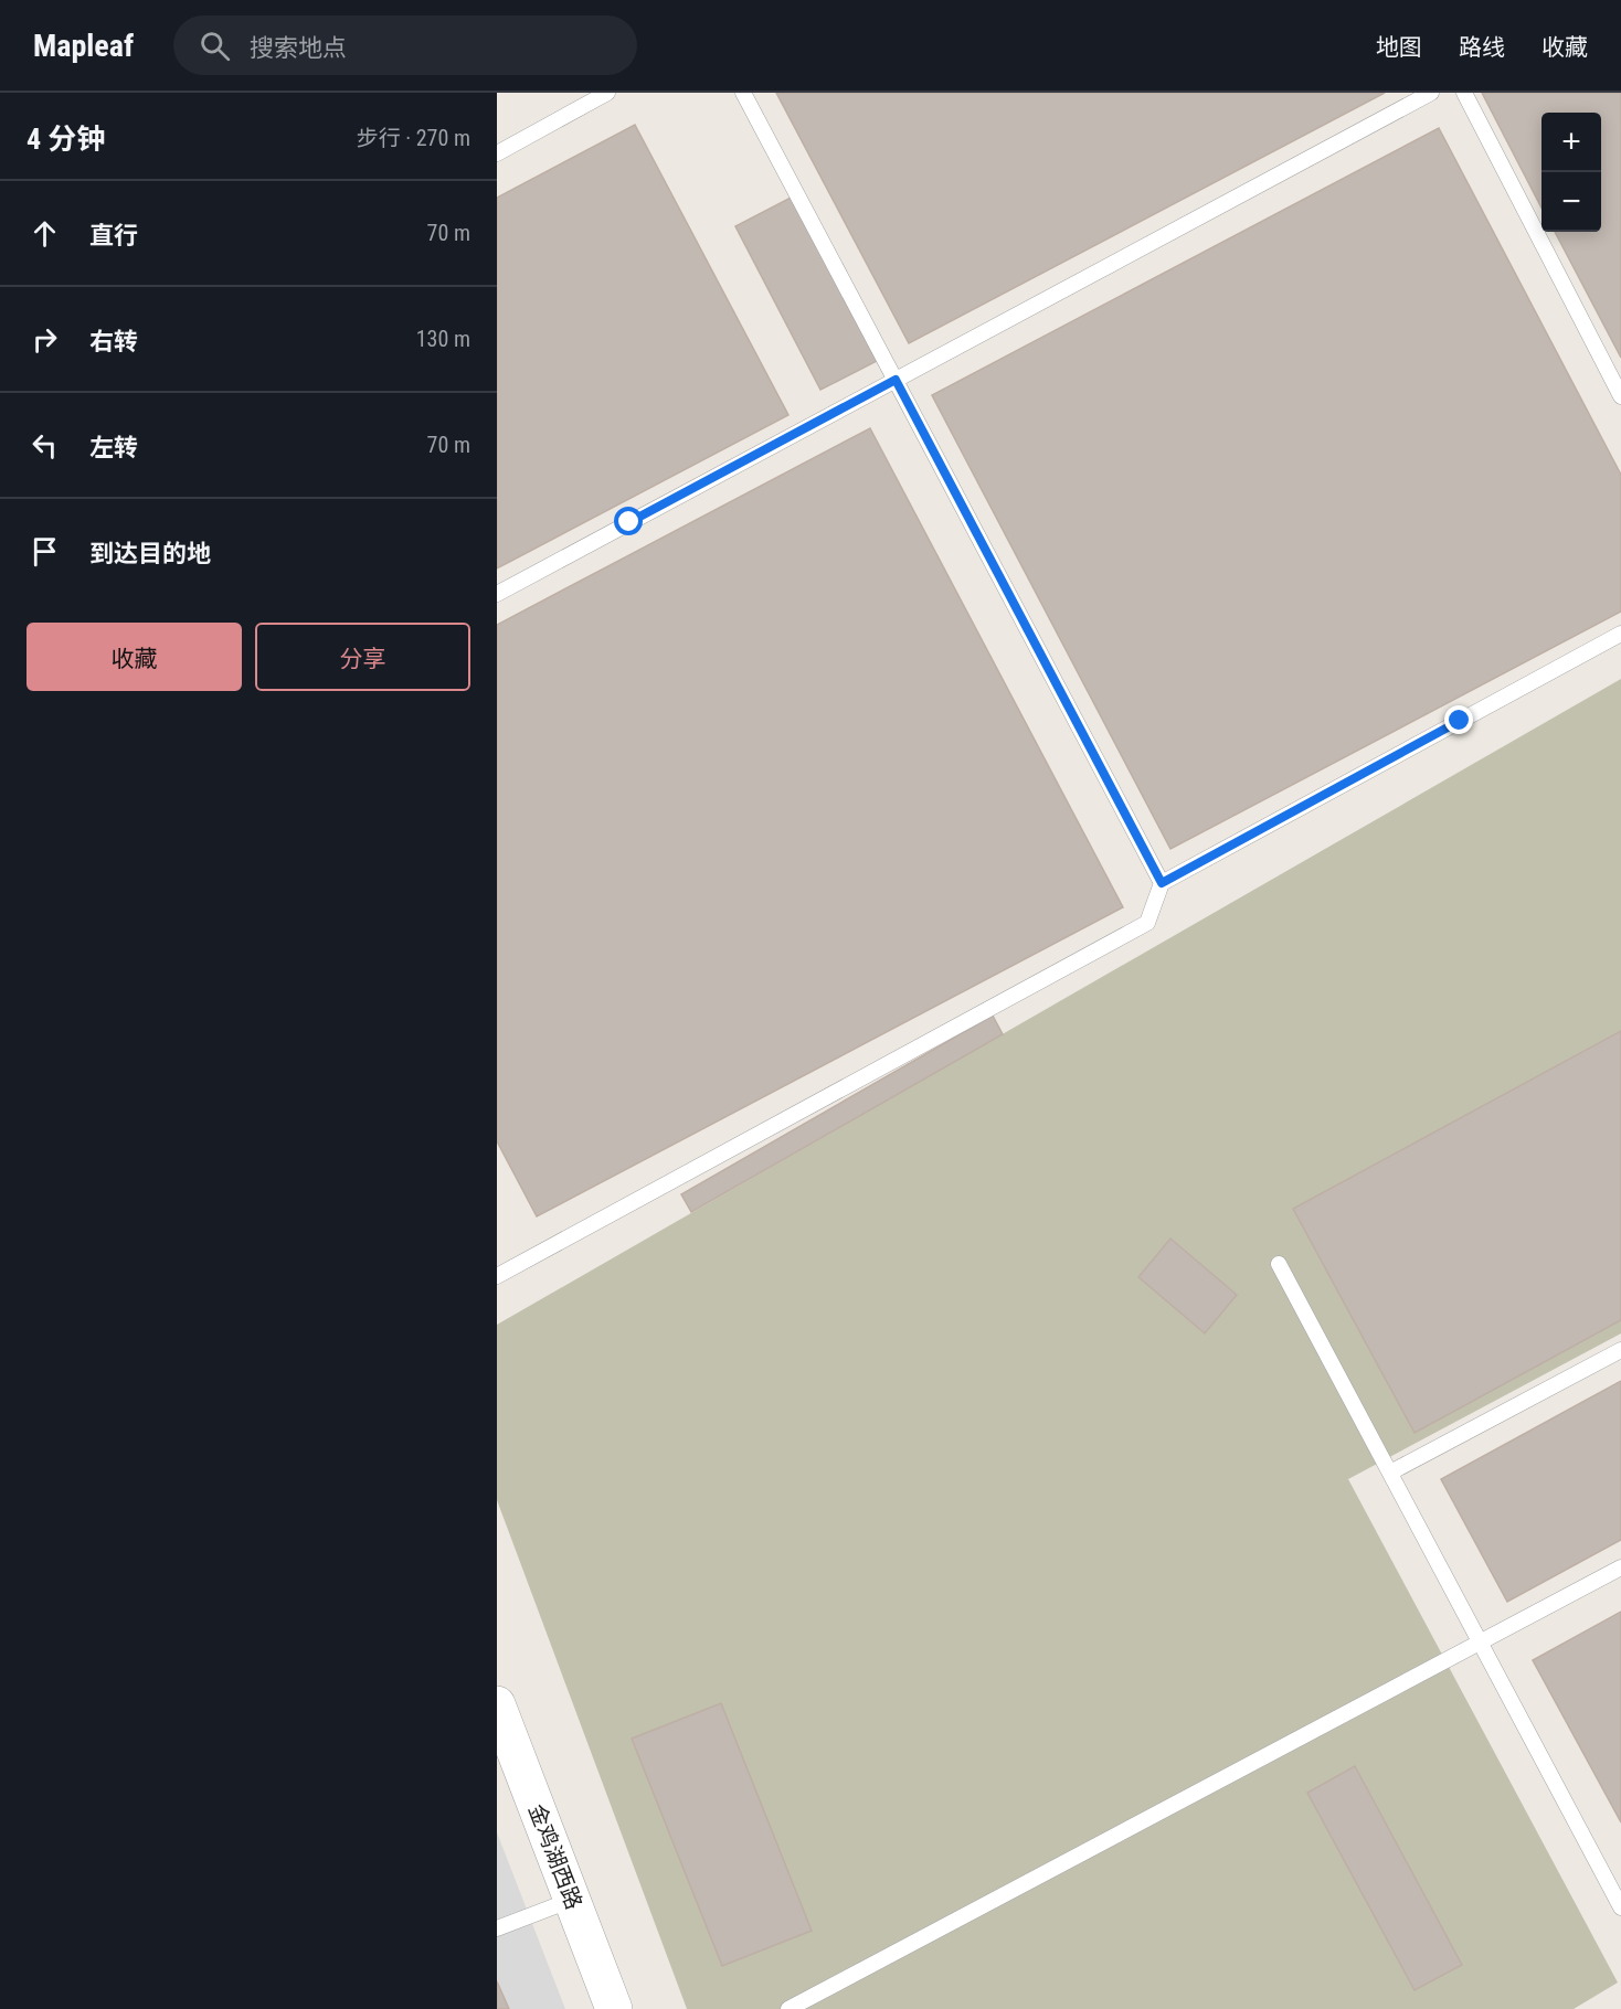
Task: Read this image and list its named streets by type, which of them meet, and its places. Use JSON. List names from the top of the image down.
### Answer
{
  "streets": {
    "street": ["金鸡湖西路"]
  },
  "page": {
    "header": "Mapleaf",
    "search": "搜索地点",
    "nav": ["地图", "路线", "收藏"],
    "heading": ["4 分钟", "步行 · 270 m"],
    "map_buttons": ["+", "−"],
    "list": [
      ["直行", "70 m"],
      ["右转", "130 m"],
      ["左转", "70 m"],
      "到达目的地"
    ],
    "buttons": ["收藏", "分享"]
  }
}
